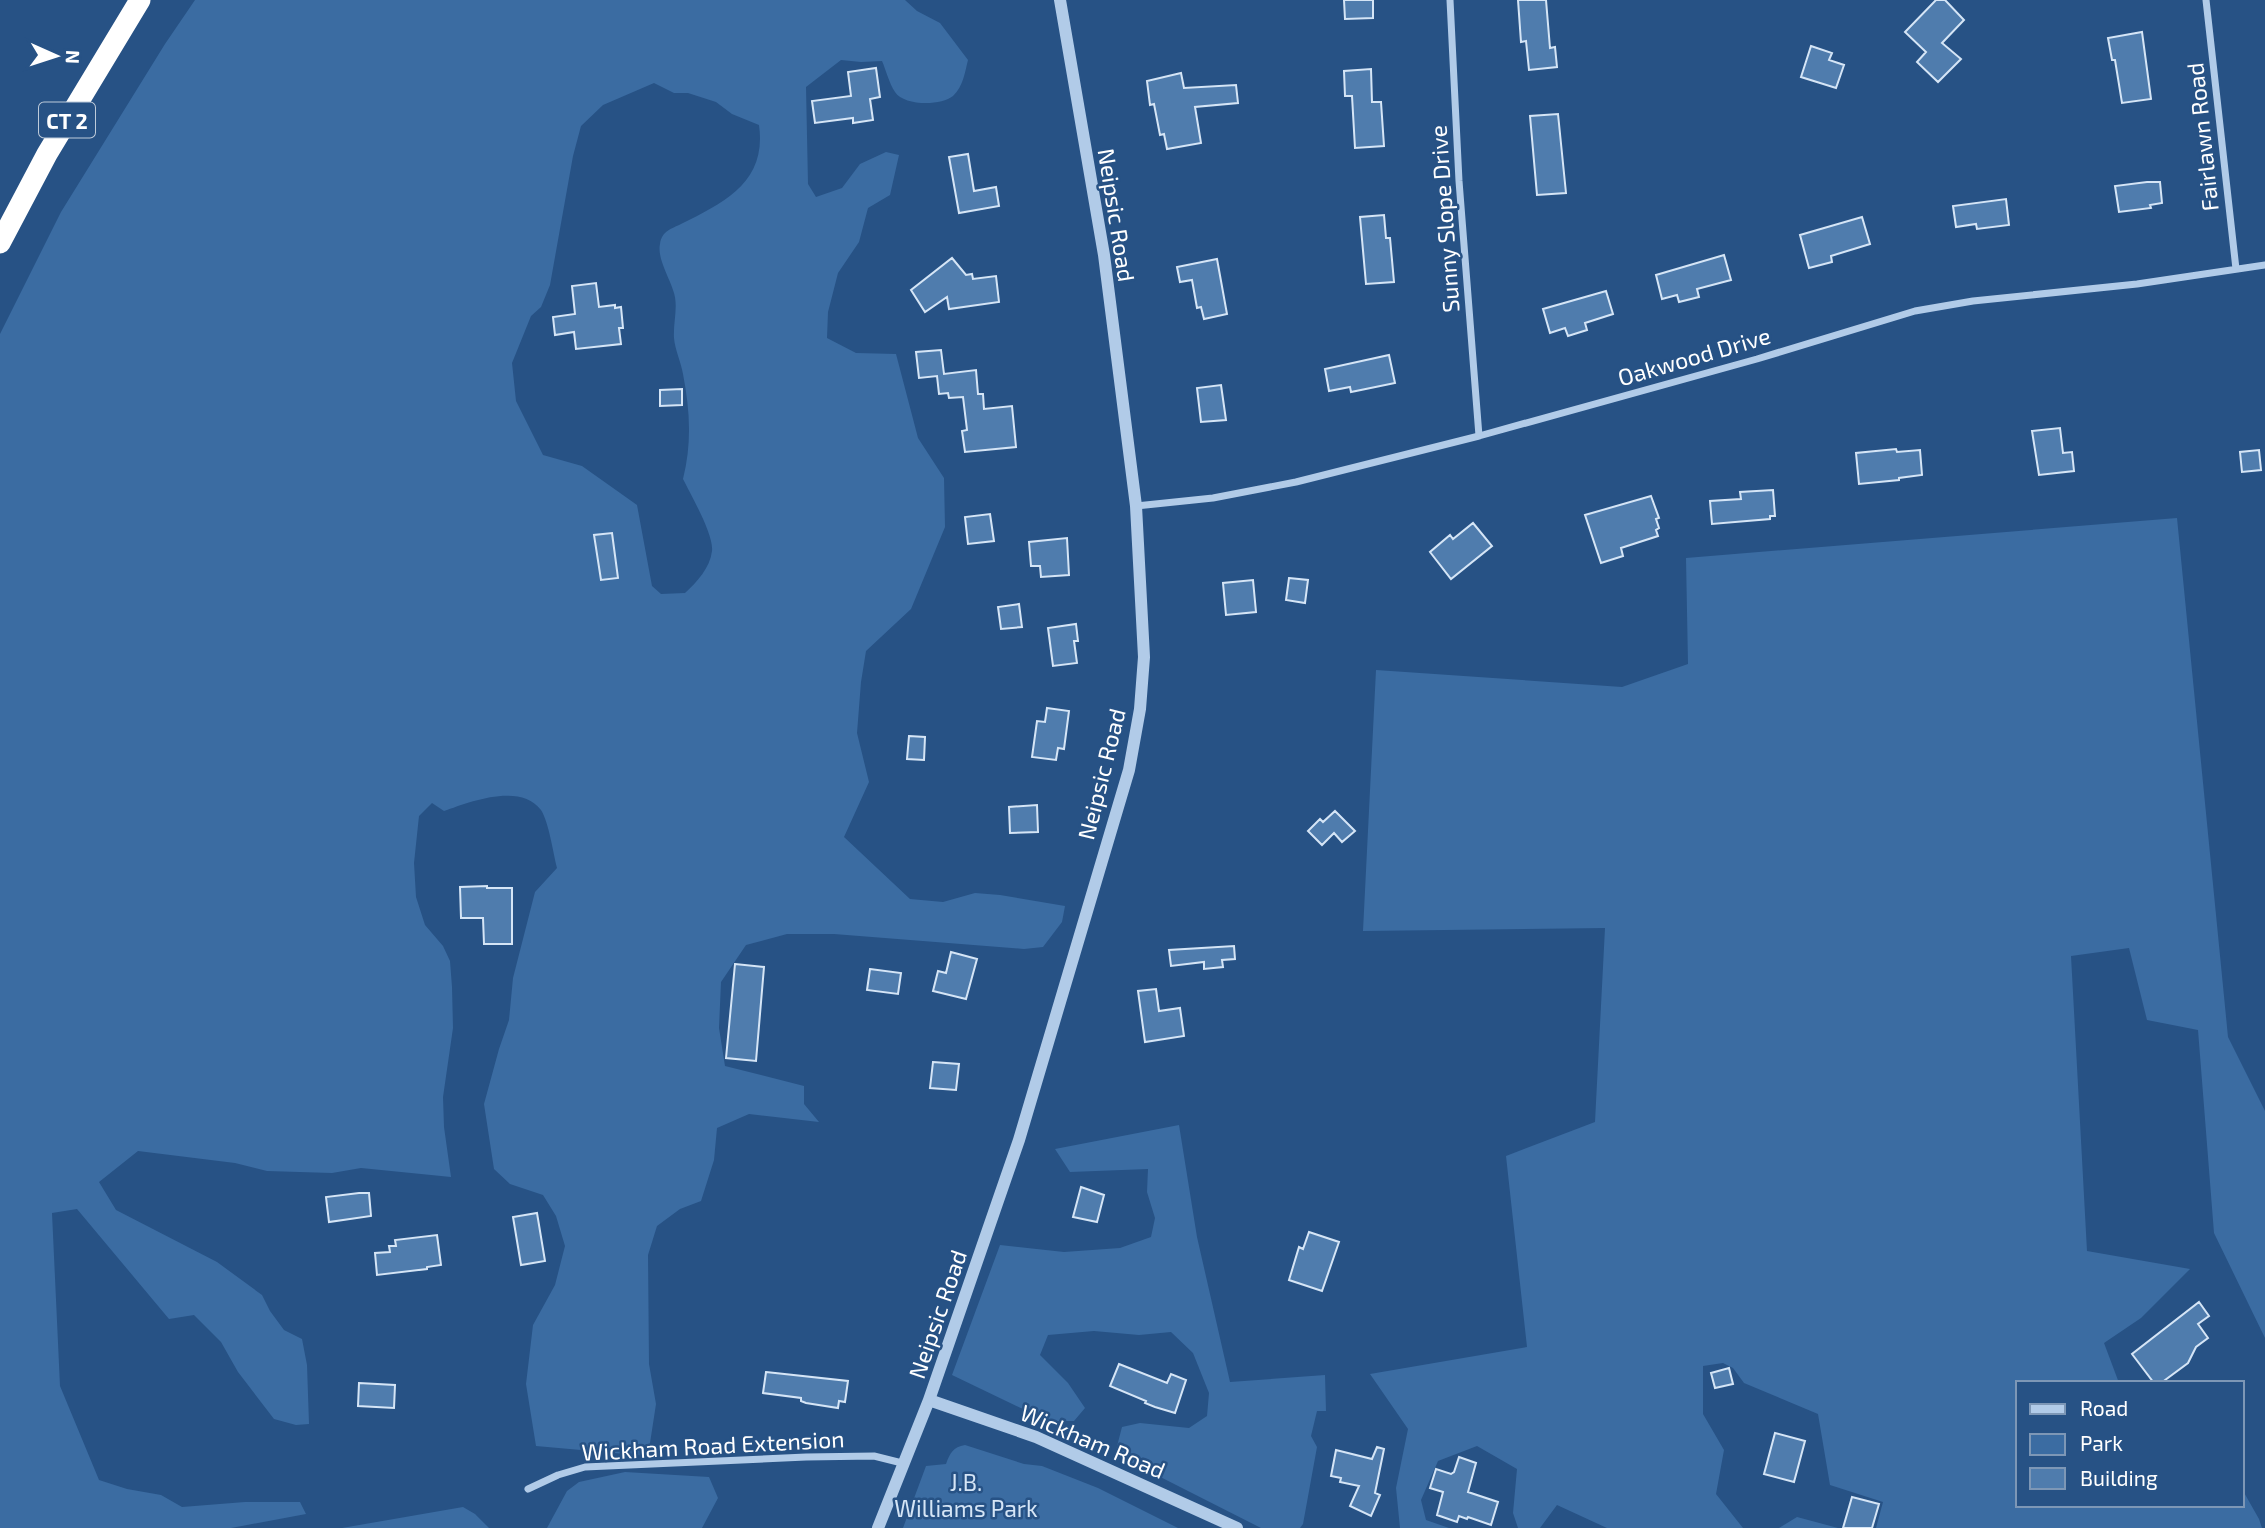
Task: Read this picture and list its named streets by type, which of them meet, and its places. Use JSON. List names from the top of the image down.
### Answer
{
  "streets": {
    "highway": ["CT 2"],
    "street": [
      "Fairlawn Road",
      "Neipsic Road",
      "Sunny Slope Drive",
      "Oakwood Drive",
      "Wickham Road",
      "Wickham Road Extension"
    ]
  },
  "crossings": [
    ["Fairlawn Road", "Oakwood Drive"],
    ["Neipsic Road", "Oakwood Drive"],
    ["Neipsic Road", "Wickham Road"],
    ["Neipsic Road", "Wickham Road Extension"],
    ["Sunny Slope Drive", "Oakwood Drive"]
  ],
  "parks": ["J.B. Williams Park"],
  "legend": ["Road", "Park", "Building"],
  "north": "right"
}
